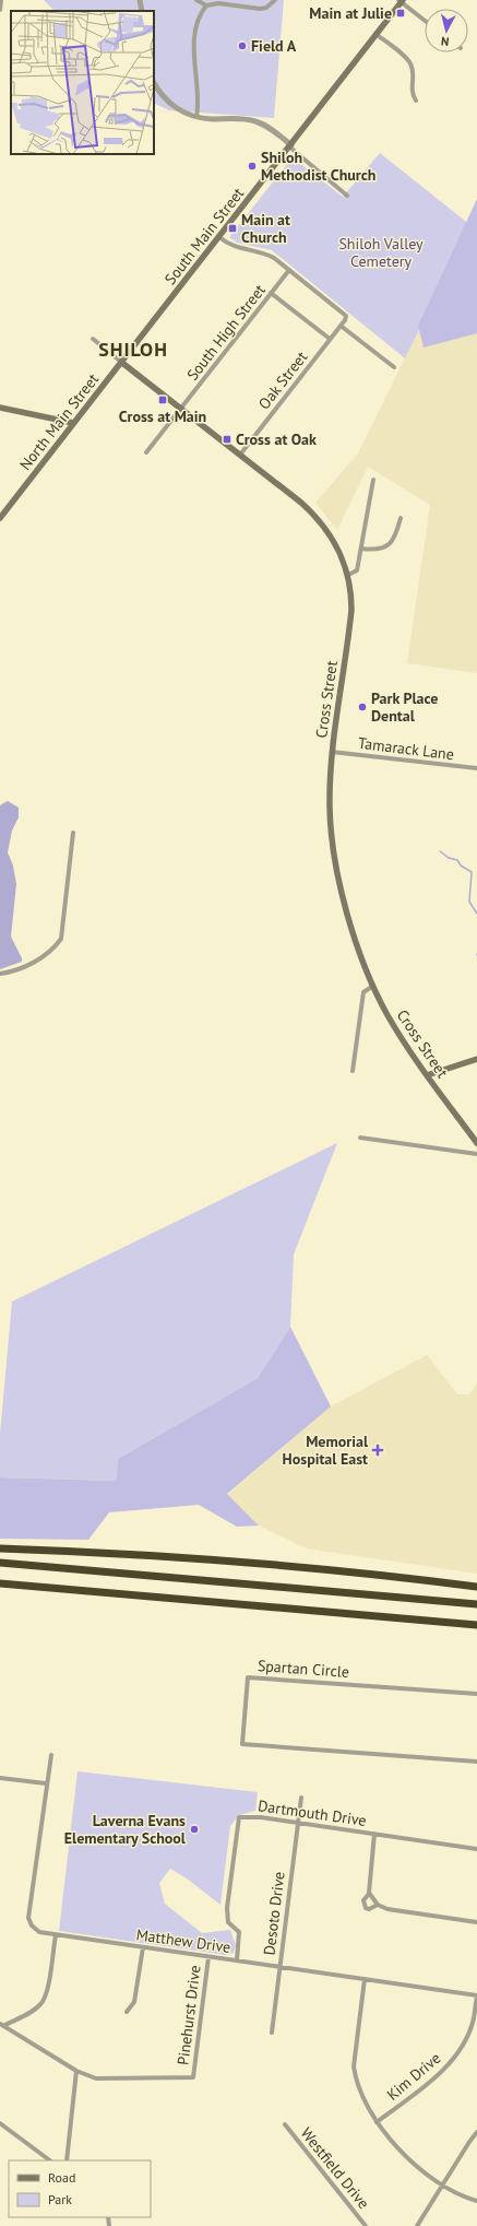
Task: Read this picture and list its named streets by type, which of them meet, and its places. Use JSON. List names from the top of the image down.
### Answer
{
  "streets": {
    "main road": ["South Main Street", "North Main Street", "Cross Street"],
    "street": [
      "South High Street",
      "Oak Street",
      "Tamarack Lane",
      "Spartan Circle",
      "Dartmouth Drive",
      "Desoto Drive",
      "Matthew Drive",
      "Pinehurst Drive",
      "Kim Drive",
      "Westfield Drive"
    ]
  },
  "crossings": [
    ["South Main Street", "North Main Street"],
    ["South Main Street", "Cross Street"],
    ["South High Street", "Oak Street"],
    ["South High Street", "Cross Street"],
    ["Oak Street", "Cross Street"],
    ["North Main Street", "Cross Street"],
    ["Cross Street", "Tamarack Lane"],
    ["Dartmouth Drive", "Desoto Drive"],
    ["Dartmouth Drive", "Matthew Drive"],
    ["Desoto Drive", "Matthew Drive"],
    ["Matthew Drive", "Pinehurst Drive"],
    ["Matthew Drive", "Kim Drive"]
  ],
  "districts": ["SHILOH"],
  "parks": ["Shiloh Valley Cemetery"],
  "places": {
    "transit": [
      "Main at Julie",
      "Main at Church",
      "Cross at Main",
      "Cross at Oak"
    ],
    "other": [
      "Field A",
      "Shiloh Methodist Church",
      "Park Place Dental",
      "Laverna Evans Elementary School"
    ],
    "health": ["Memorial Hospital East"]
  },
  "legend": ["Road", "Park"],
  "north": "bottom"
}
